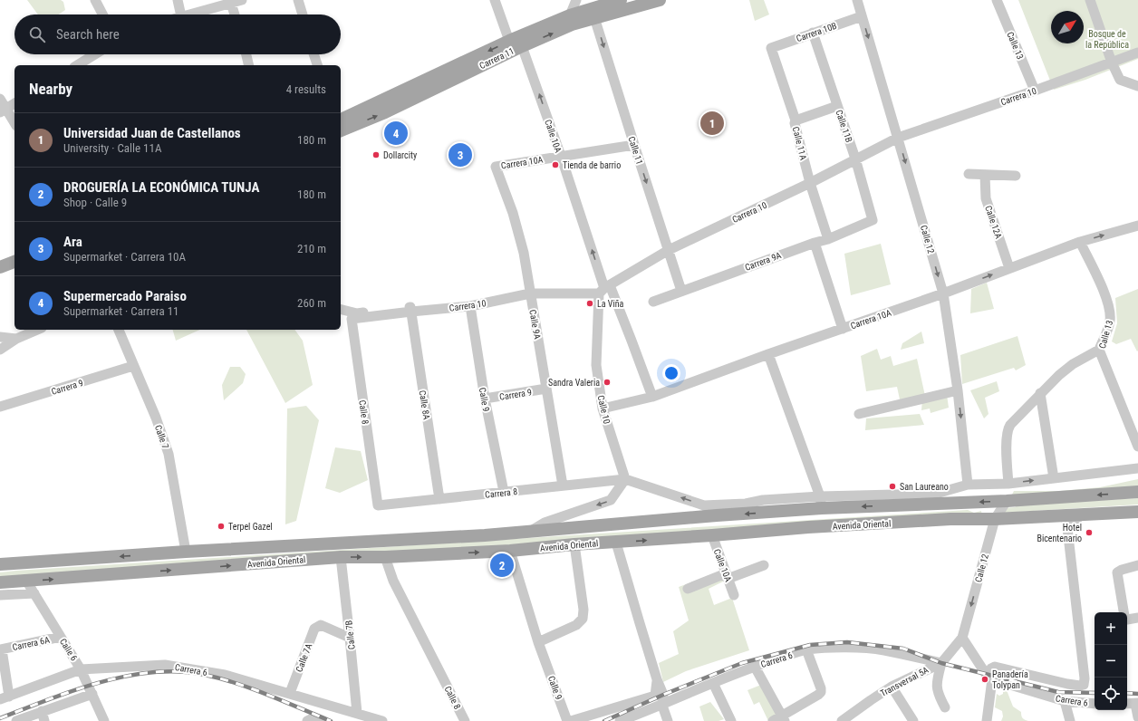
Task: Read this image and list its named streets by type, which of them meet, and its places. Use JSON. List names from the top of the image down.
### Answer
{
  "streets": {
    "main road": ["Carrera 11", "Avenida Oriental"],
    "street": [
      "Carrera 10B",
      "Calle 13",
      "Carrera 10",
      "Calle 11B",
      "Calle 10A",
      "Calle 11A",
      "Calle 11",
      "Carrera 10A",
      "Calle 12A",
      "Calle 12",
      "Carrera 9A",
      "Calle 9A",
      "Carrera 9",
      "Calle 9",
      "Calle 8A",
      "Calle 10",
      "Calle 8",
      "Calle 7",
      "Carrera 8",
      "Calle 7B",
      "Carrera 6A",
      "Calle 6",
      "Calle 7A",
      "Carrera 6",
      "Transversal 5A"
    ]
  },
  "crossings": [
    ["Carrera 10B", "Calle 11B"],
    ["Carrera 10B", "Calle 11A"],
    ["Carrera 10B", "Calle 12"],
    ["Calle 13", "Carrera 10"],
    ["Calle 13", "Carrera 10A"],
    ["Carrera 11", "Calle 10A"],
    ["Carrera 11", "Calle 11"],
    ["Carrera 10", "Calle 11B"],
    ["Carrera 10", "Calle 10A"],
    ["Carrera 10", "Calle 11A"],
    ["Carrera 10", "Calle 11"],
    ["Carrera 10", "Calle 12"],
    ["Carrera 10", "Calle 9A"],
    ["Carrera 10", "Calle 9"],
    ["Carrera 10", "Calle 8A"],
    ["Carrera 10", "Calle 10"],
    ["Carrera 10", "Calle 8"],
    ["Calle 11B", "Carrera 9A"],
    ["Calle 10A", "Carrera 10A"],
    ["Calle 10A", "Calle 10"],
    ["Calle 10A", "Avenida Oriental"],
    ["Calle 11A", "Carrera 9A"],
    ["Calle 11", "Carrera 10A"],
    ["Calle 11", "Carrera 9A"],
    ["Carrera 10A", "Calle 12A"],
    ["Carrera 10A", "Calle 12"],
    ["Carrera 10A", "Calle 9A"],
    ["Carrera 10A", "Calle 10"],
    ["Calle 12", "Avenida Oriental"],
    ["Calle 12", "Transversal 5A"],
    ["Calle 9A", "Carrera 9"],
    ["Calle 9A", "Carrera 8"],
    ["Carrera 9", "Calle 9"],
    ["Carrera 9", "Calle 7"],
    ["Calle 9", "Carrera 8"],
    ["Calle 9", "Avenida Oriental"],
    ["Calle 8A", "Carrera 8"],
    ["Calle 10", "Carrera 8"],
    ["Calle 8", "Carrera 8"],
    ["Calle 8", "Avenida Oriental"],
    ["Calle 7", "Avenida Oriental"],
    ["Carrera 8", "Avenida Oriental"],
    ["Avenida Oriental", "Calle 7B"],
    ["Avenida Oriental", "Calle 6"],
    ["Calle 7B", "Calle 7A"],
    ["Calle 7B", "Carrera 6"],
    ["Carrera 6A", "Calle 6"],
    ["Calle 6", "Carrera 6"],
    ["Calle 7A", "Carrera 6"],
    ["Carrera 6", "Transversal 5A"]
  ],
  "one_way": ["Calle 10A", "Calle 11", "Calle 12"],
  "parks": ["Bosque de la República"],
  "places": [
    "Dollarcity",
    "Tienda de barrio",
    "La Viña",
    "Sandra Valeria",
    "San Laureano",
    "Terpel Gazel",
    "Hotel Bicentenario",
    "Panadería Tolypan"
  ],
  "north": "top right",
  "page": {
    "search": "Search here",
    "heading": ["Nearby", "4 results"],
    "pins": [
      "1",
      "4",
      "3",
      "2"
    ],
    "list": [
      {
        "mark": "1",
        "name": "Universidad Juan de Castellanos",
        "note": "University · Calle 11A",
        "value": "180 m"
      },
      {
        "mark": "2",
        "name": "DROGUERÍA LA ECONÓMICA TUNJA",
        "note": "Shop · Calle 9",
        "value": "180 m"
      },
      {
        "mark": "3",
        "name": "Ara",
        "note": "Supermarket · Carrera 10A",
        "value": "210 m"
      },
      {
        "mark": "4",
        "name": "Supermercado Paraiso",
        "note": "Supermarket · Carrera 11",
        "value": "260 m"
      }
    ],
    "map_buttons": ["+", "−"]
  }
}
